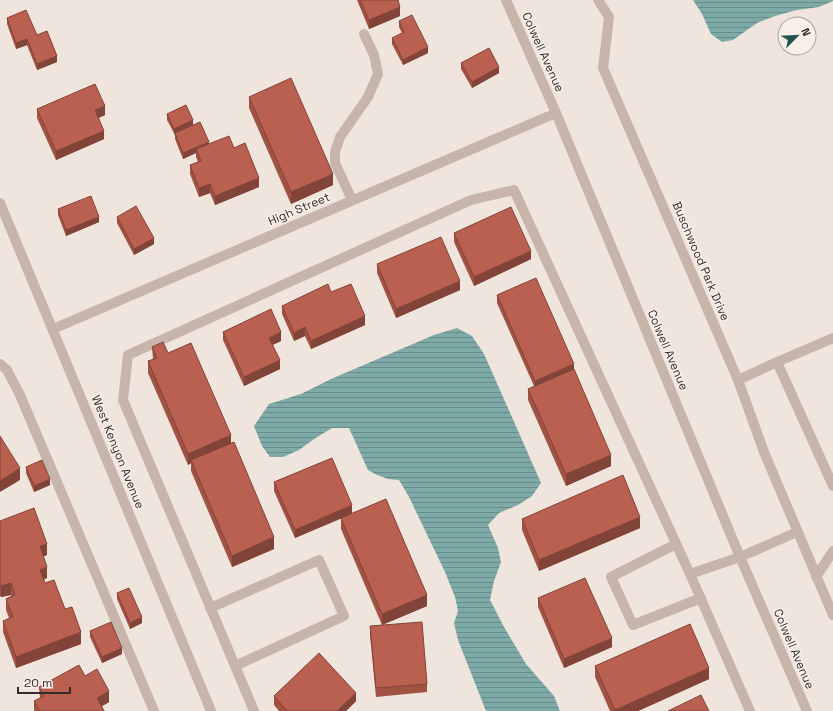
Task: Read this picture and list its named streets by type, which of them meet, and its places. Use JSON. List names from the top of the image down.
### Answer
{
  "streets": {
    "street": [
      "Colwell Avenue",
      "High Street",
      "Buschwood Park Drive",
      "West Kenyon Avenue"
    ]
  },
  "crossings": [
    ["Colwell Avenue", "High Street"],
    ["High Street", "West Kenyon Avenue"]
  ],
  "scale_bar": "20 m",
  "north": "top right"
}
